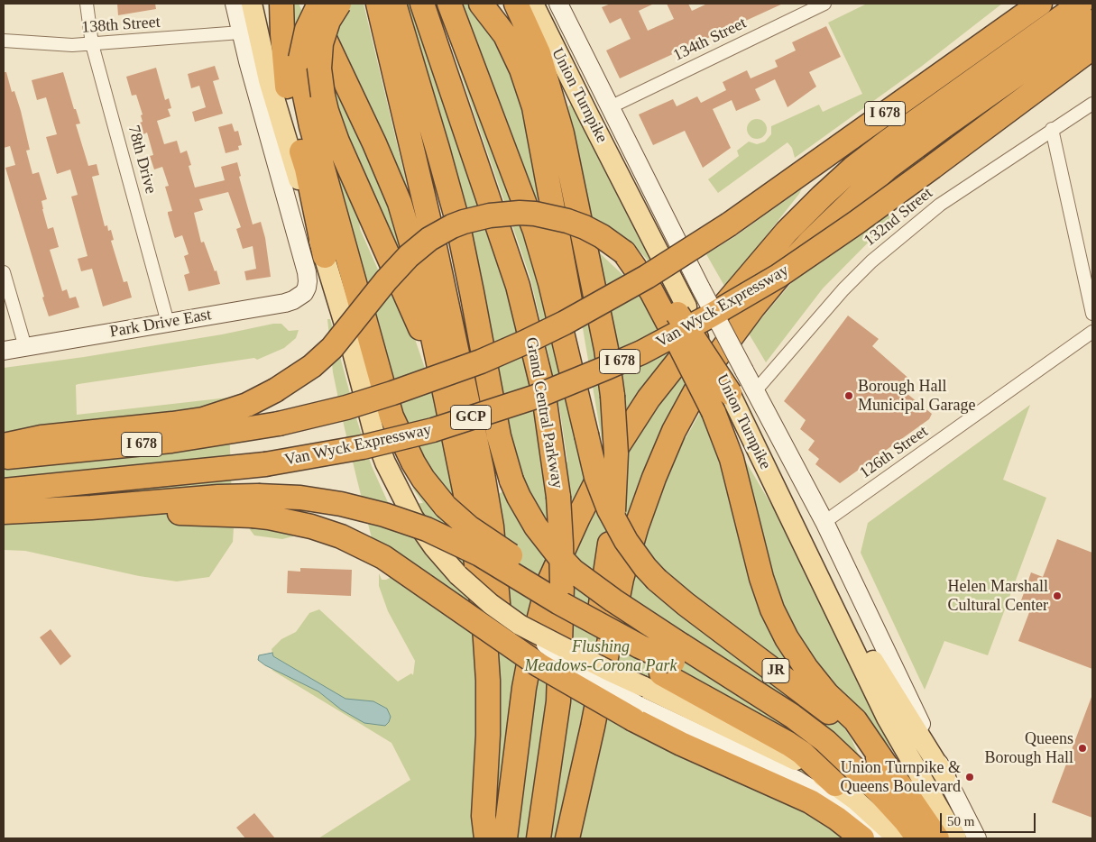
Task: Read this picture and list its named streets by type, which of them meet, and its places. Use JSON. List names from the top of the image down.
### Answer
{
  "streets": {
    "highway": [
      "I 678",
      "Van Wyck Expressway",
      "Grand Central Parkway",
      "GCP",
      "JR"
    ],
    "main road": ["Union Turnpike", "Park Drive East"],
    "street": [
      "138th Street",
      "134th Street",
      "78th Drive",
      "132nd Street",
      "126th Street"
    ]
  },
  "crossings": [
    ["138th Street", "78th Drive"],
    ["138th Street", "Park Drive East"],
    ["134th Street", "Union Turnpike"],
    ["Union Turnpike", "132nd Street"],
    ["Union Turnpike", "126th Street"],
    ["78th Drive", "Park Drive East"]
  ],
  "parks": ["Flushing Meadows-Corona Park"],
  "places": [
    "Borough Hall Municipal Garage",
    "Helen Marshall Cultural Center",
    "Queens Borough Hall",
    "Union Turnpike & Queens Boulevard"
  ],
  "scale_bar": "50 m"
}
